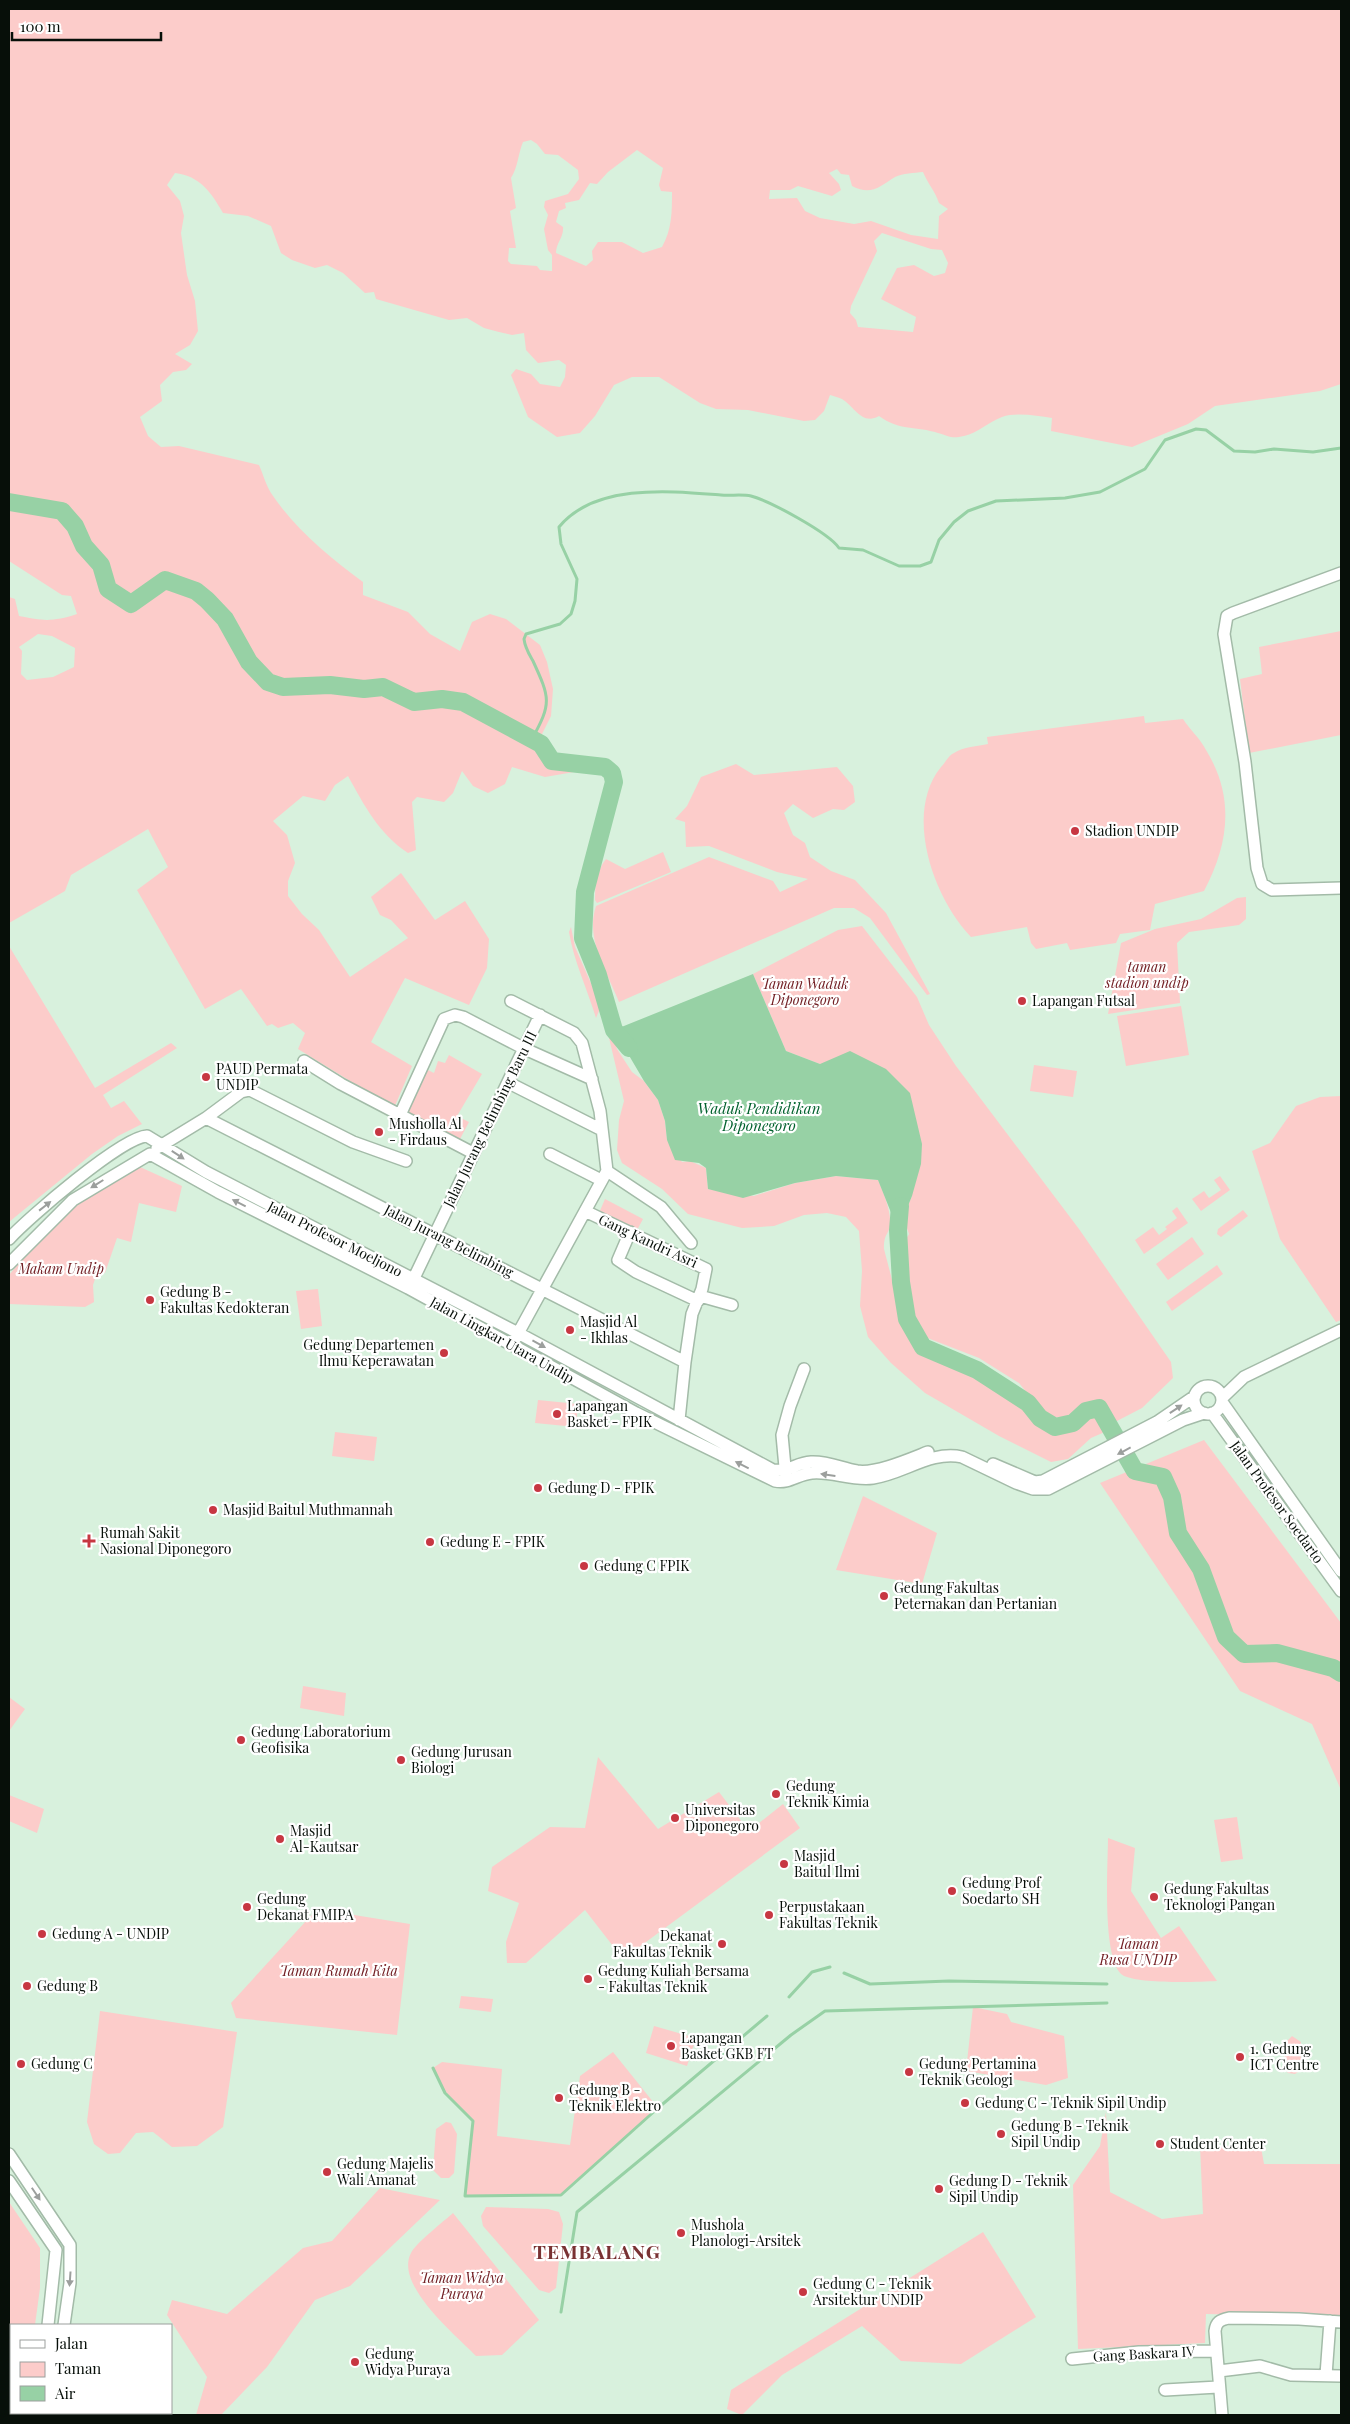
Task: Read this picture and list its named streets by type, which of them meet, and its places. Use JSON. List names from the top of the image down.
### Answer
{
  "streets": {
    "street": [
      "Jalan Jurang Belimbing Baru III",
      "Jalan Profesor Moeljono",
      "Jalan Jurang Belimbing",
      "Gang Kandri Asri",
      "Jalan Lingkar Utara Undip",
      "Jalan Profesor Soedarto",
      "Gang Baskara IV"
    ]
  },
  "crossings": [
    ["Jalan Jurang Belimbing Baru III", "Jalan Profesor Moeljono"],
    ["Jalan Jurang Belimbing Baru III", "Jalan Jurang Belimbing"],
    ["Jalan Jurang Belimbing Baru III", "Jalan Lingkar Utara Undip"],
    ["Jalan Profesor Moeljono", "Jalan Lingkar Utara Undip"],
    ["Jalan Jurang Belimbing", "Gang Kandri Asri"]
  ],
  "districts": ["TEMBALANG"],
  "water": ["Waduk Pendidikan Diponegoro"],
  "parks": [
    "taman stadion undip",
    "Taman Waduk Diponegoro",
    "Makam Undip",
    "Taman Rusa UNDIP",
    "Taman Rumah Kita",
    "Taman Widya Puraya"
  ],
  "places": {
    "other": [
      "Stadion UNDIP",
      "Lapangan Futsal",
      "PAUD Permata UNDIP",
      "Musholla Al - Firdaus",
      "Gedung B - Fakultas Kedokteran",
      "Masjid Al - Ikhlas",
      "Gedung Departemen Ilmu Keperawatan",
      "Lapangan Basket - FPIK",
      "Gedung D - FPIK",
      "Masjid Baitul Muthmannah",
      "Gedung E - FPIK",
      "Gedung C FPIK",
      "Gedung Fakultas Peternakan dan Pertanian",
      "Gedung Laboratorium Geofisika",
      "Gedung Jurusan Biologi",
      "Gedung Teknik Kimia",
      "Universitas Diponegoro",
      "Masjid Al-Kautsar",
      "Masjid Baitul Ilmi",
      "Gedung Prof Soedarto SH",
      "Gedung Fakultas Teknologi Pangan",
      "Gedung Dekanat FMIPA",
      "Perpustakaan Fakultas Teknik",
      "Gedung A - UNDIP",
      "Dekanat Fakultas Teknik",
      "Gedung Kuliah Bersama - Fakultas Teknik",
      "Gedung B",
      "Lapangan Basket GKB FT",
      "1. Gedung ICT Centre",
      "Gedung C",
      "Gedung Pertamina Teknik Geologi",
      "Gedung B - Teknik Elektro",
      "Gedung C - Teknik Sipil Undip",
      "Gedung B - Teknik Sipil Undip",
      "Student Center",
      "Gedung Majelis Wali Amanat",
      "Gedung D - Teknik Sipil Undip",
      "Mushola Planologi-Arsitek",
      "Gedung C - Teknik Arsitektur UNDIP",
      "Gedung Widya Puraya"
    ],
    "health": ["Rumah Sakit Nasional Diponegoro"]
  },
  "legend": ["Jalan", "Taman", "Air"],
  "scale_bar": "100 m"
}
